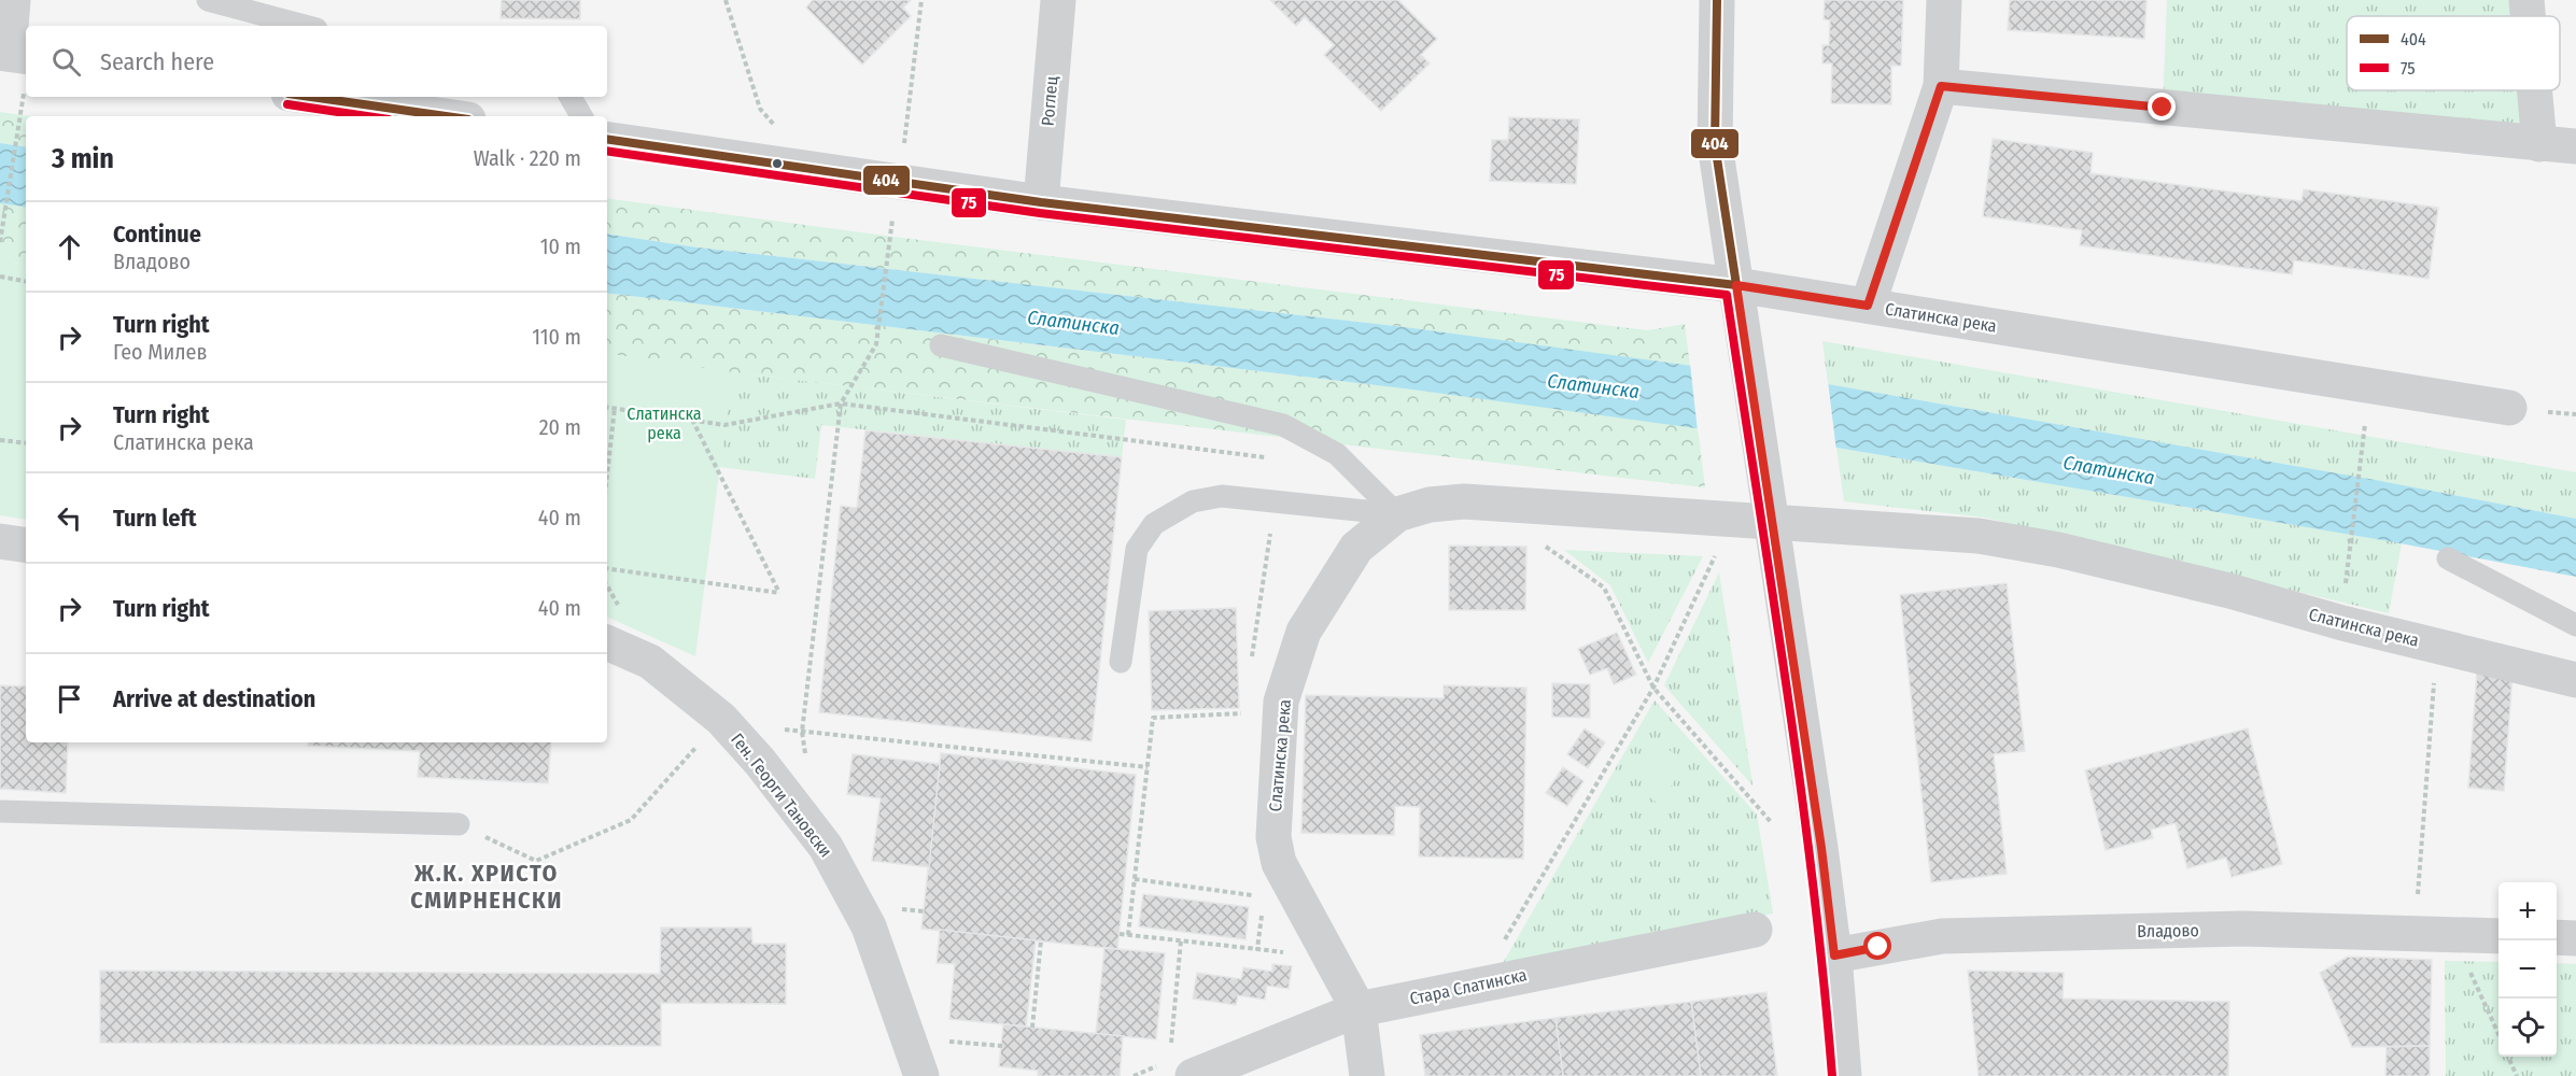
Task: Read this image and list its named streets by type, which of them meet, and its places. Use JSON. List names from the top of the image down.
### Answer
{
  "streets": {
    "street": [
      "Роглец",
      "Слатинска река",
      "Ген. Георги Тановски",
      "Владово",
      "Стара Слатинска"
    ]
  },
  "crossings": [
    ["Роглец", "Слатинска река"],
    ["Слатинска река", "Стара Слатинска"]
  ],
  "districts": ["Ж.К. ХРИСТО СМИРНЕНСКИ"],
  "water": ["Слатинска"],
  "parks": ["Слатинска река"],
  "lines": ["transit line 404", "transit line 75"],
  "legend": ["404", "75"],
  "page": {
    "search": "Search here",
    "heading": ["3 min", "Walk · 220 m"],
    "list": [
      ["Continue", "Владово", "10 m"],
      ["Turn right", "Гео Милев", "110 m"],
      ["Turn right", "Слатинска река", "20 m"],
      ["Turn left", "40 m"],
      ["Turn right", "40 m"],
      "Arrive at destination"
    ],
    "map_buttons": ["+", "−"]
  }
}
